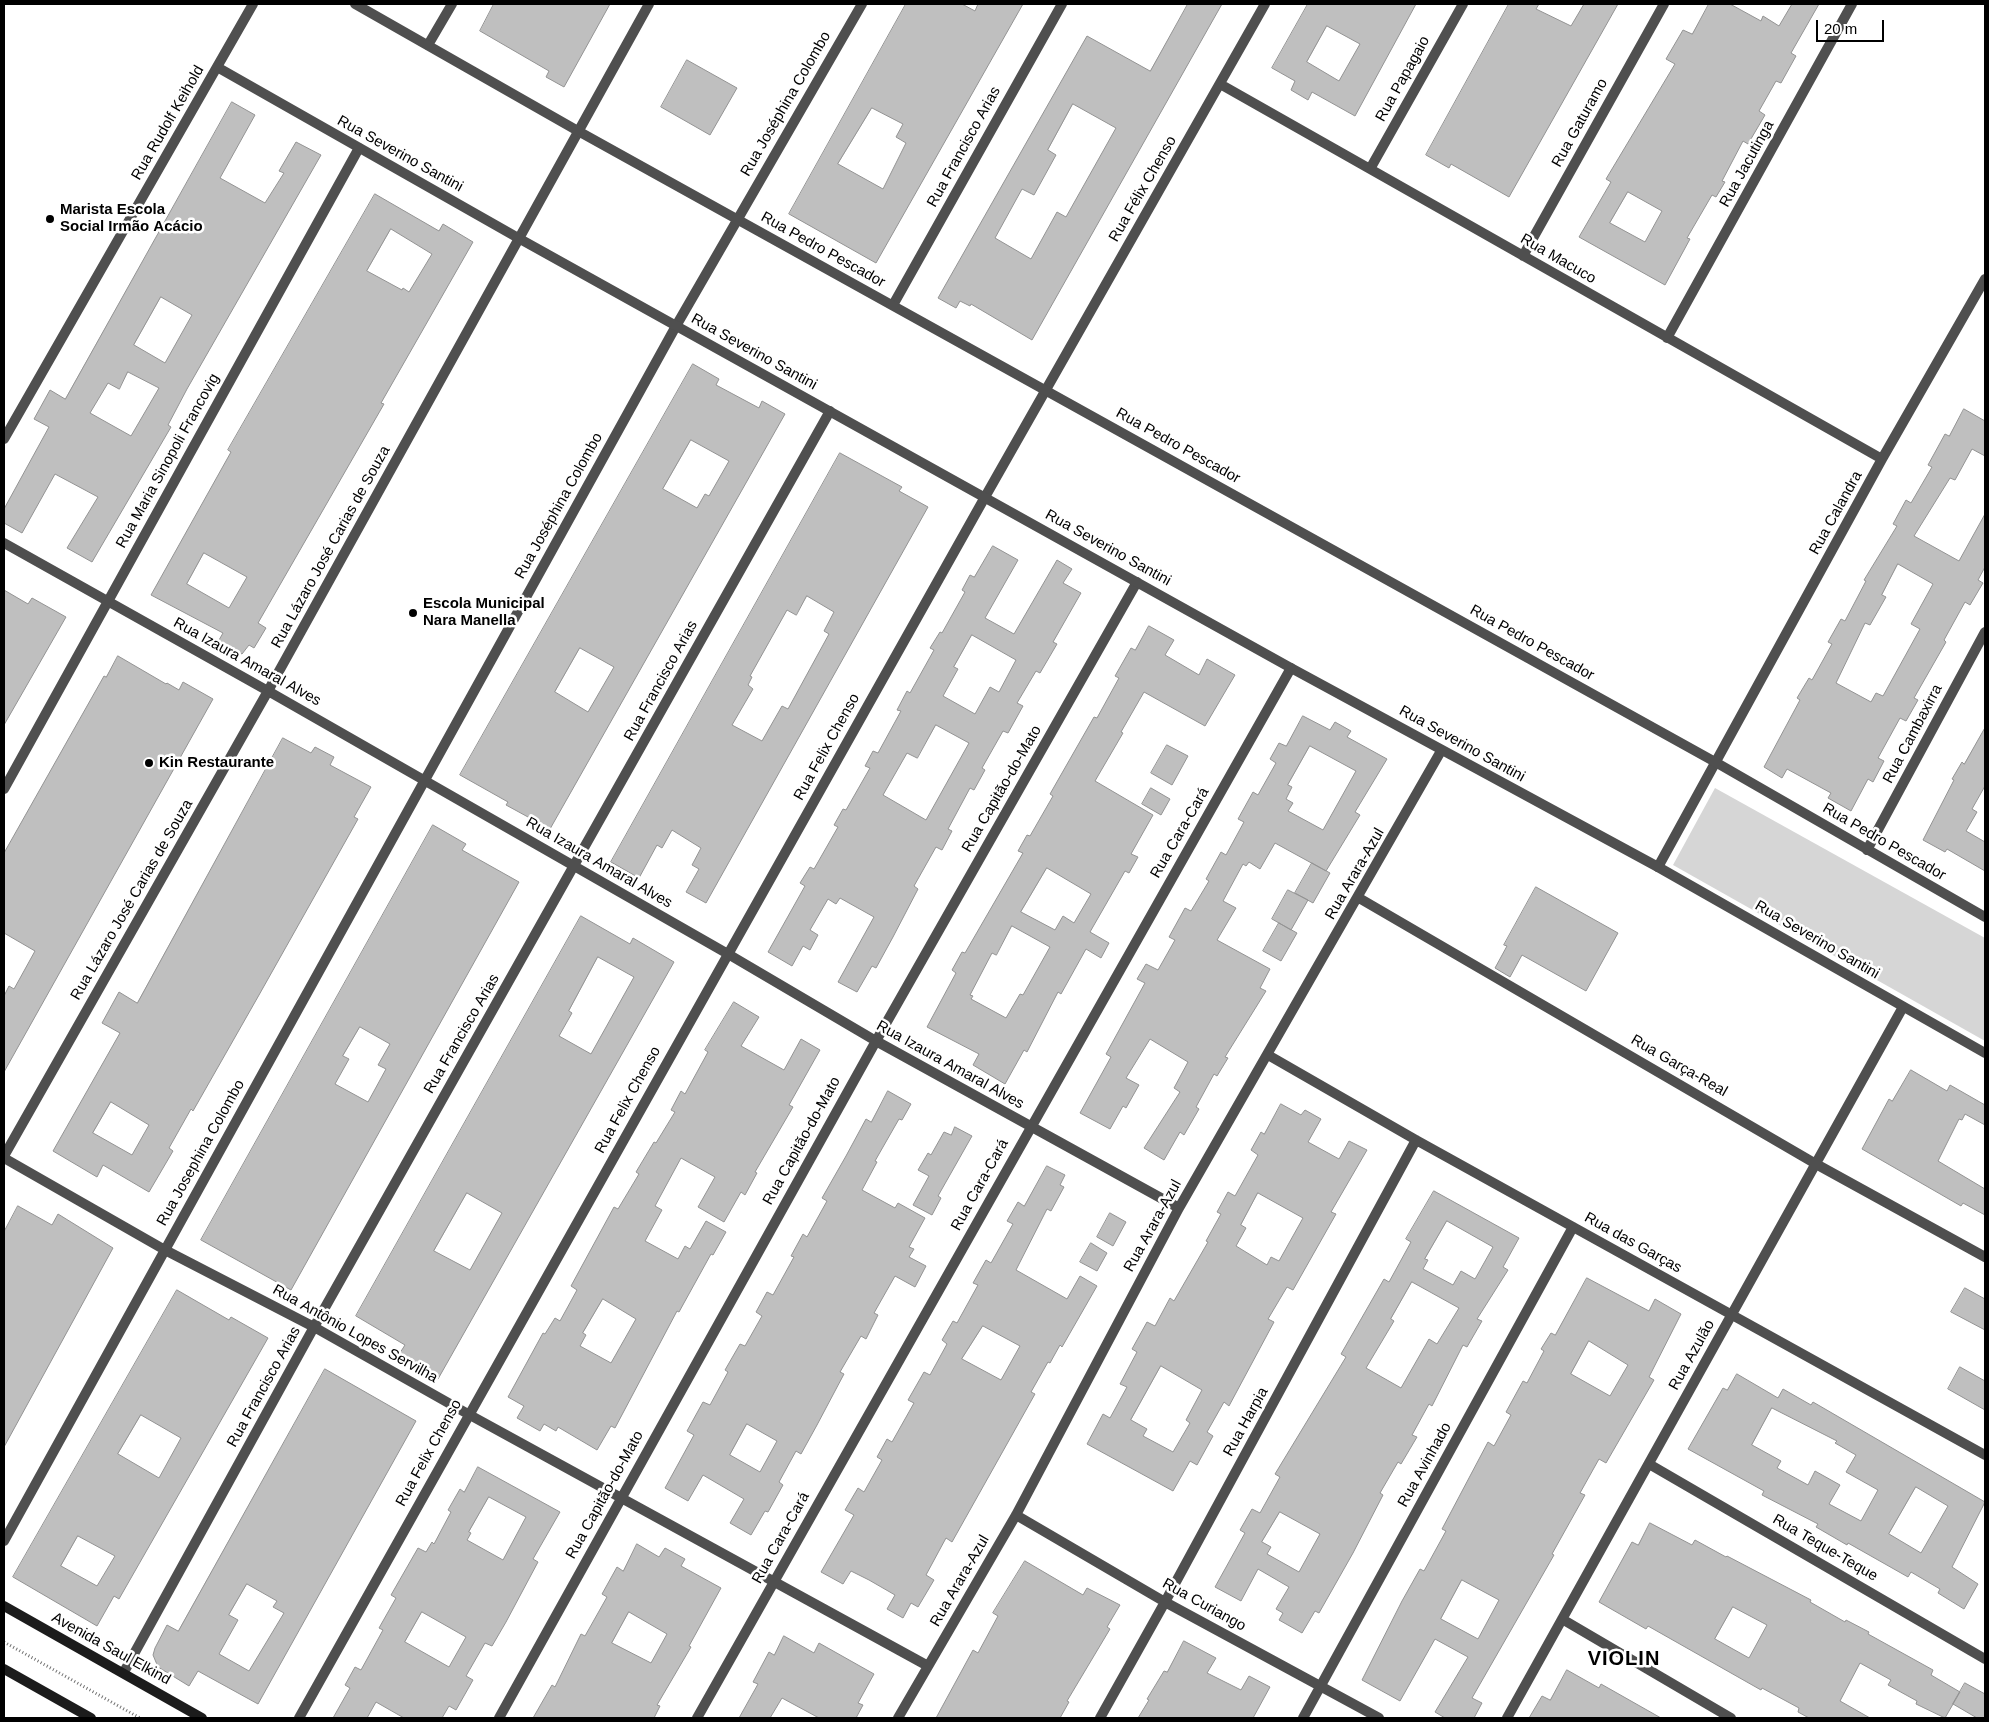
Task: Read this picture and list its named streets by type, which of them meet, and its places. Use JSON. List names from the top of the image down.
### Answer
{
  "streets": {
    "main road": ["Avenida Saul Elkind"],
    "street": [
      "Rua Papagaio",
      "Rua Joséphina Colombo",
      "Rua Rudolf Keihold",
      "Rua Gaturamo",
      "Rua Francisco Arias",
      "Rua Severino Santini",
      "Rua Jacutinga",
      "Rua Félix Chenso",
      "Rua Pedro Pescador",
      "Rua Macuco",
      "Rua Maria Sinopoli Francovig",
      "Rua Calandra",
      "Rua Lázaro José Carias de Souza",
      "Rua Izaura Amaral Alves",
      "Rua Cambaxirra",
      "Rua Felix Chenso",
      "Rua Capitão-do-Mato",
      "Rua Cara-Cará",
      "Rua Arara-Azul",
      "Rua Garça-Real",
      "Rua Josephina Colombo",
      "Rua das Garças",
      "Rua Antônio Lopes Servilha",
      "Rua Azulão",
      "Rua Harpia",
      "Rua Avinhado",
      "Rua Teque-Teque",
      "Rua Curiango"
    ]
  },
  "crossings": [
    ["Rua Papagaio", "Rua Macuco"],
    ["Rua Joséphina Colombo", "Rua Severino Santini"],
    ["Rua Joséphina Colombo", "Rua Pedro Pescador"],
    ["Rua Joséphina Colombo", "Rua Izaura Amaral Alves"],
    ["Rua Joséphina Colombo", "Rua Josephina Colombo"],
    ["Rua Rudolf Keihold", "Rua Severino Santini"],
    ["Rua Gaturamo", "Rua Macuco"],
    ["Rua Francisco Arias", "Rua Severino Santini"],
    ["Rua Francisco Arias", "Rua Pedro Pescador"],
    ["Rua Francisco Arias", "Rua Izaura Amaral Alves"],
    ["Rua Francisco Arias", "Rua Antônio Lopes Servilha"],
    ["Rua Francisco Arias", "Avenida Saul Elkind"],
    ["Rua Severino Santini", "Rua Félix Chenso"],
    ["Rua Severino Santini", "Rua Maria Sinopoli Francovig"],
    ["Rua Severino Santini", "Rua Calandra"],
    ["Rua Severino Santini", "Rua Lázaro José Carias de Souza"],
    ["Rua Severino Santini", "Rua Felix Chenso"],
    ["Rua Severino Santini", "Rua Capitão-do-Mato"],
    ["Rua Severino Santini", "Rua Cara-Cará"],
    ["Rua Severino Santini", "Rua Arara-Azul"],
    ["Rua Severino Santini", "Rua Azulão"],
    ["Rua Jacutinga", "Rua Macuco"],
    ["Rua Félix Chenso", "Rua Pedro Pescador"],
    ["Rua Félix Chenso", "Rua Macuco"],
    ["Rua Félix Chenso", "Rua Felix Chenso"],
    ["Rua Pedro Pescador", "Rua Calandra"],
    ["Rua Pedro Pescador", "Rua Lázaro José Carias de Souza"],
    ["Rua Pedro Pescador", "Rua Cambaxirra"],
    ["Rua Macuco", "Rua Calandra"],
    ["Rua Maria Sinopoli Francovig", "Rua Izaura Amaral Alves"],
    ["Rua Lázaro José Carias de Souza", "Rua Izaura Amaral Alves"],
    ["Rua Lázaro José Carias de Souza", "Rua Antônio Lopes Servilha"],
    ["Rua Izaura Amaral Alves", "Rua Felix Chenso"],
    ["Rua Izaura Amaral Alves", "Rua Capitão-do-Mato"],
    ["Rua Izaura Amaral Alves", "Rua Cara-Cará"],
    ["Rua Izaura Amaral Alves", "Rua Arara-Azul"],
    ["Rua Izaura Amaral Alves", "Rua Josephina Colombo"],
    ["Rua Felix Chenso", "Rua Antônio Lopes Servilha"],
    ["Rua Capitão-do-Mato", "Rua Antônio Lopes Servilha"],
    ["Rua Cara-Cará", "Rua Antônio Lopes Servilha"],
    ["Rua Arara-Azul", "Rua Garça-Real"],
    ["Rua Arara-Azul", "Rua das Garças"],
    ["Rua Arara-Azul", "Rua Antônio Lopes Servilha"],
    ["Rua Arara-Azul", "Rua Curiango"],
    ["Rua Garça-Real", "Rua Azulão"],
    ["Rua Josephina Colombo", "Rua Antônio Lopes Servilha"],
    ["Rua das Garças", "Rua Azulão"],
    ["Rua das Garças", "Rua Harpia"],
    ["Rua das Garças", "Rua Avinhado"],
    ["Rua Azulão", "Rua Teque-Teque"],
    ["Rua Harpia", "Rua Curiango"],
    ["Rua Avinhado", "Rua Curiango"]
  ],
  "districts": ["VIOLIN"],
  "places": ["Marista Escola Social Irmão Acácio", "Escola Municipal Nara Manella", "Kin Restaurante"],
  "scale_bar": "20 m"
}
